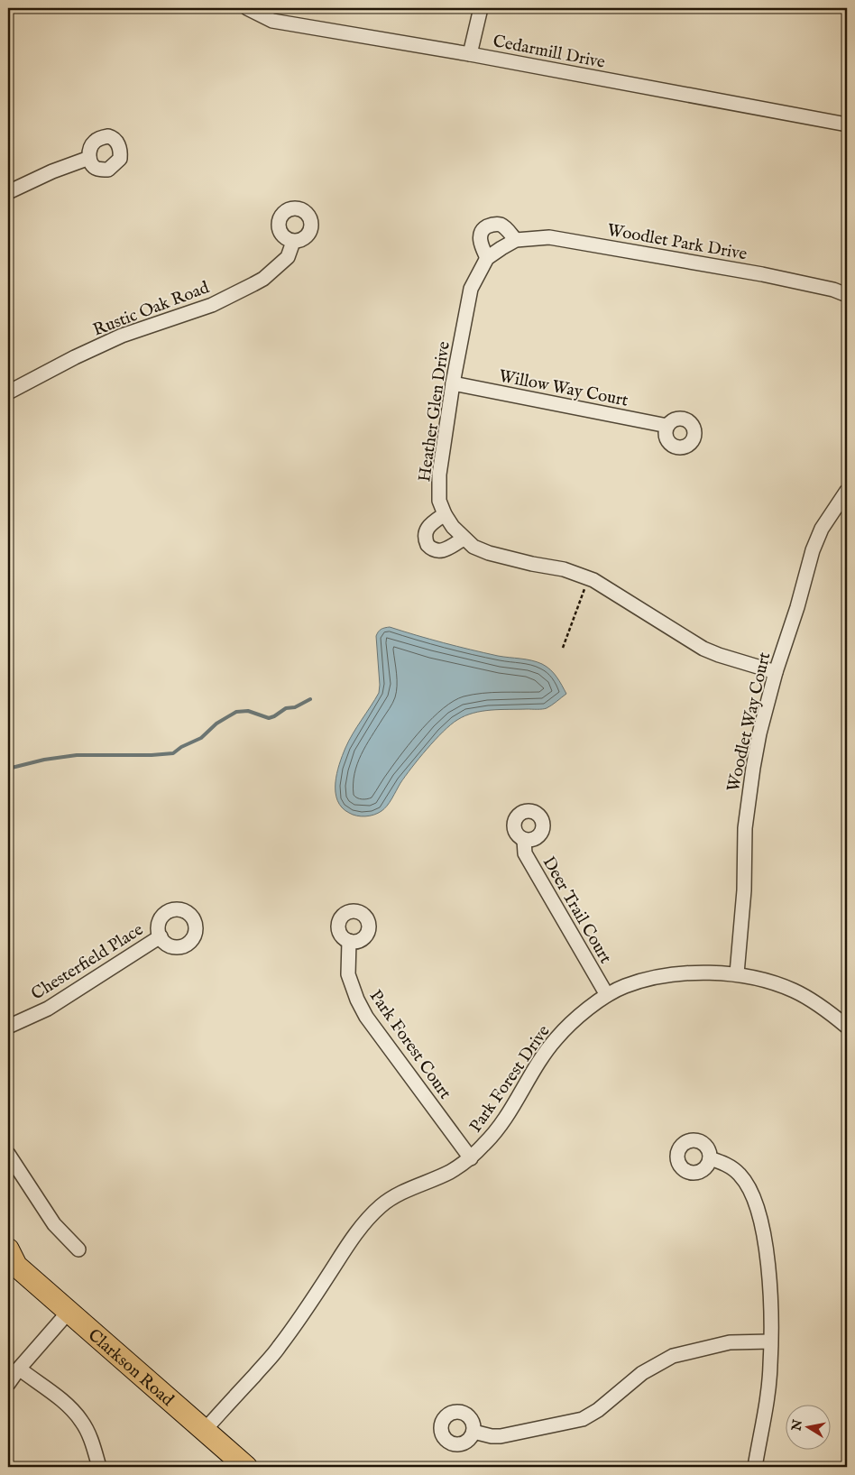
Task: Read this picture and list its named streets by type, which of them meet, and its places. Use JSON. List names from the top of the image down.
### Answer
{
  "streets": {
    "main road": ["Clarkson Road"],
    "street": [
      "Cedarmill Drive",
      "Woodlet Park Drive",
      "Rustic Oak Road",
      "Willow Way Court",
      "Heather Glen Drive",
      "Woodlet Way Court",
      "Deer Trail Court",
      "Chesterfield Place",
      "Park Forest Court",
      "Park Forest Drive"
    ]
  },
  "crossings": [
    ["Woodlet Park Drive", "Heather Glen Drive"],
    ["Willow Way Court", "Heather Glen Drive"],
    ["Heather Glen Drive", "Woodlet Way Court"],
    ["Woodlet Way Court", "Park Forest Drive"],
    ["Deer Trail Court", "Park Forest Drive"],
    ["Park Forest Court", "Park Forest Drive"],
    ["Park Forest Drive", "Clarkson Road"]
  ],
  "north": "left"
}
